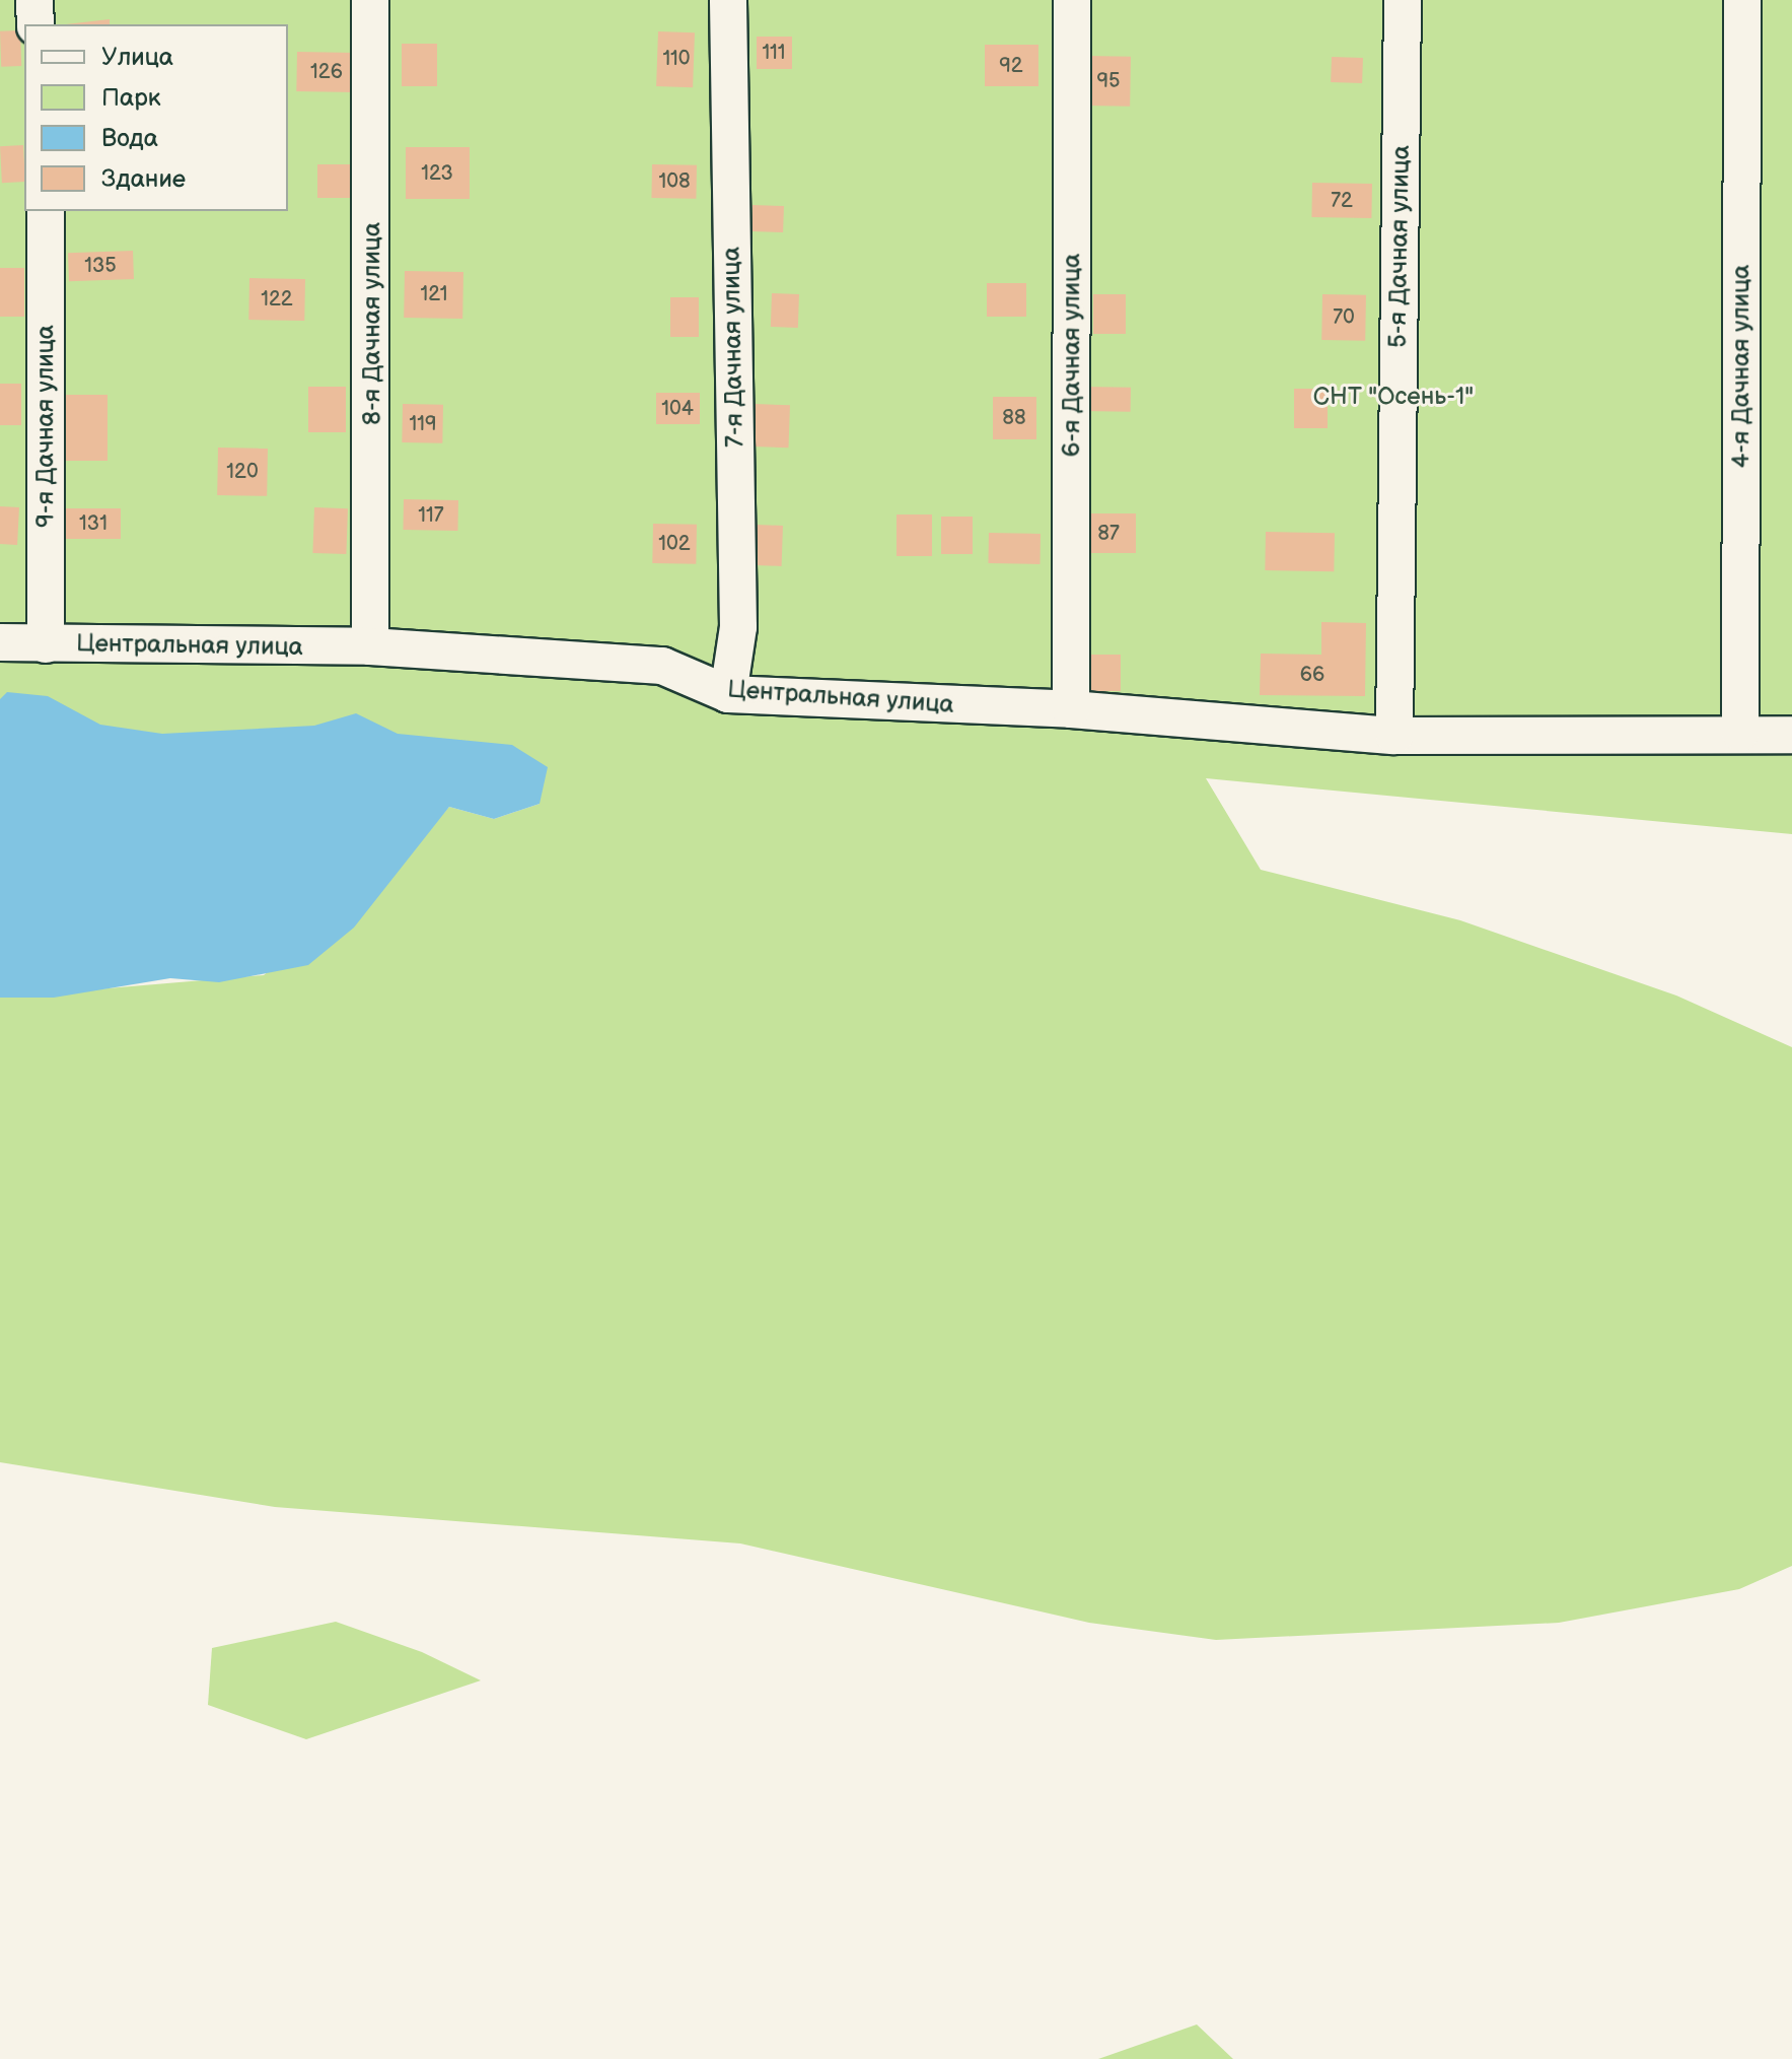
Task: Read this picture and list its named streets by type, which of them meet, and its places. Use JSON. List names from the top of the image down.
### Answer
{
  "streets": {
    "street": [
      "5-я Дачная улица",
      "8-я Дачная улица",
      "7-я Дачная улица",
      "6-я Дачная улица",
      "4-я Дачная улица",
      "9-я Дачная улица",
      "Центральная улица"
    ]
  },
  "crossings": [
    ["5-я Дачная улица", "Центральная улица"],
    ["8-я Дачная улица", "Центральная улица"],
    ["7-я Дачная улица", "Центральная улица"],
    ["6-я Дачная улица", "Центральная улица"],
    ["4-я Дачная улица", "Центральная улица"],
    ["9-я Дачная улица", "Центральная улица"]
  ],
  "parks": ["СНТ \"Осень-1\""],
  "house_numbers": [
    "111",
    "110",
    "92",
    "126",
    "95",
    "123",
    "108",
    "72",
    "135",
    "121",
    "122",
    "70",
    "104",
    "88",
    "119",
    "120",
    "117",
    "131",
    "87",
    "102",
    "66"
  ],
  "legend": [
    "Улица",
    "Парк",
    "Вода",
    "Здание"
  ]
}
